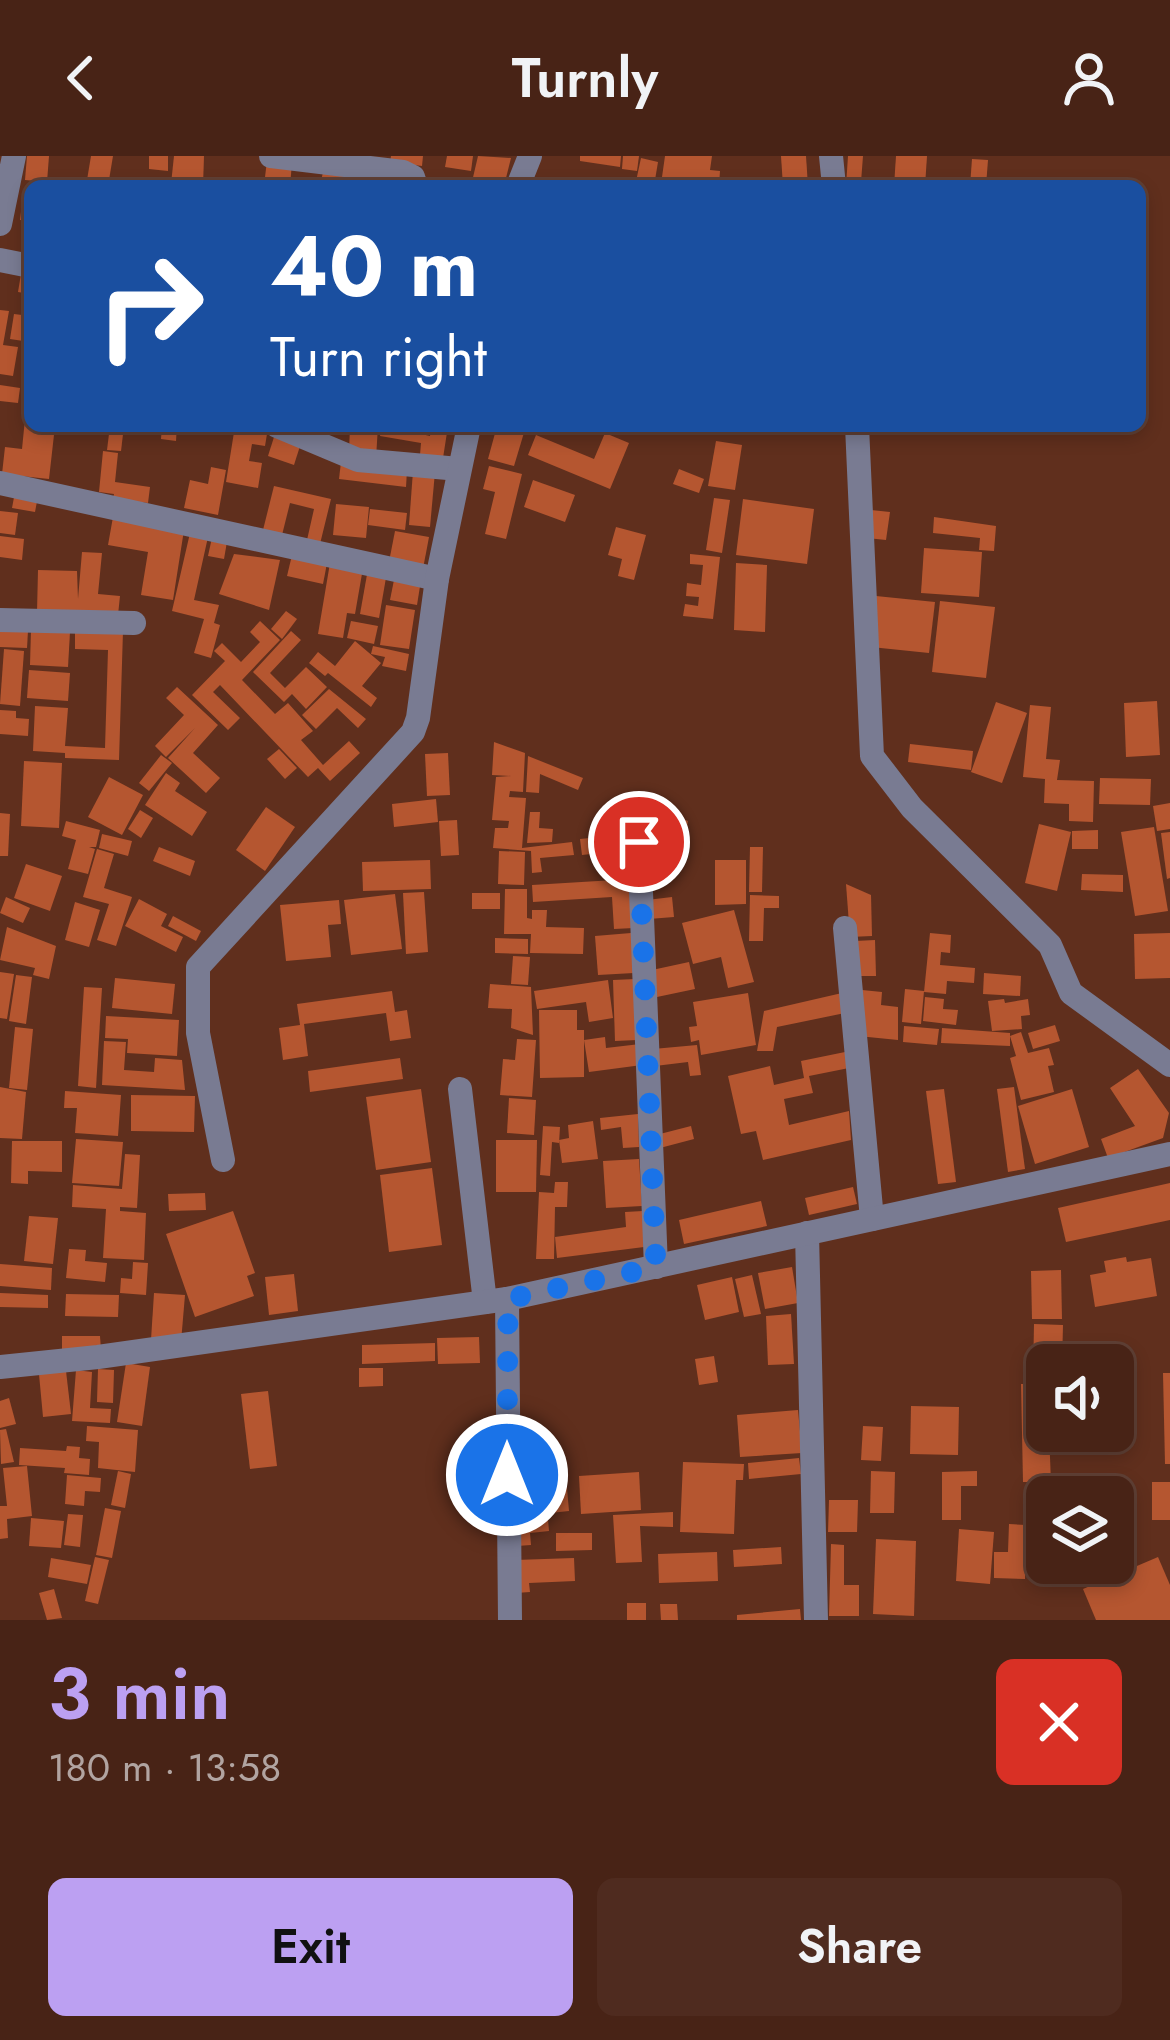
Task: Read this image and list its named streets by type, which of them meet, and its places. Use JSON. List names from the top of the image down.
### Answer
{
  "page": {
    "header": "Turnly",
    "turn": ["40 m", "Turn right"],
    "heading": ["3 min", "180 m · 13:58"],
    "buttons": ["Exit", "Share"]
  }
}
